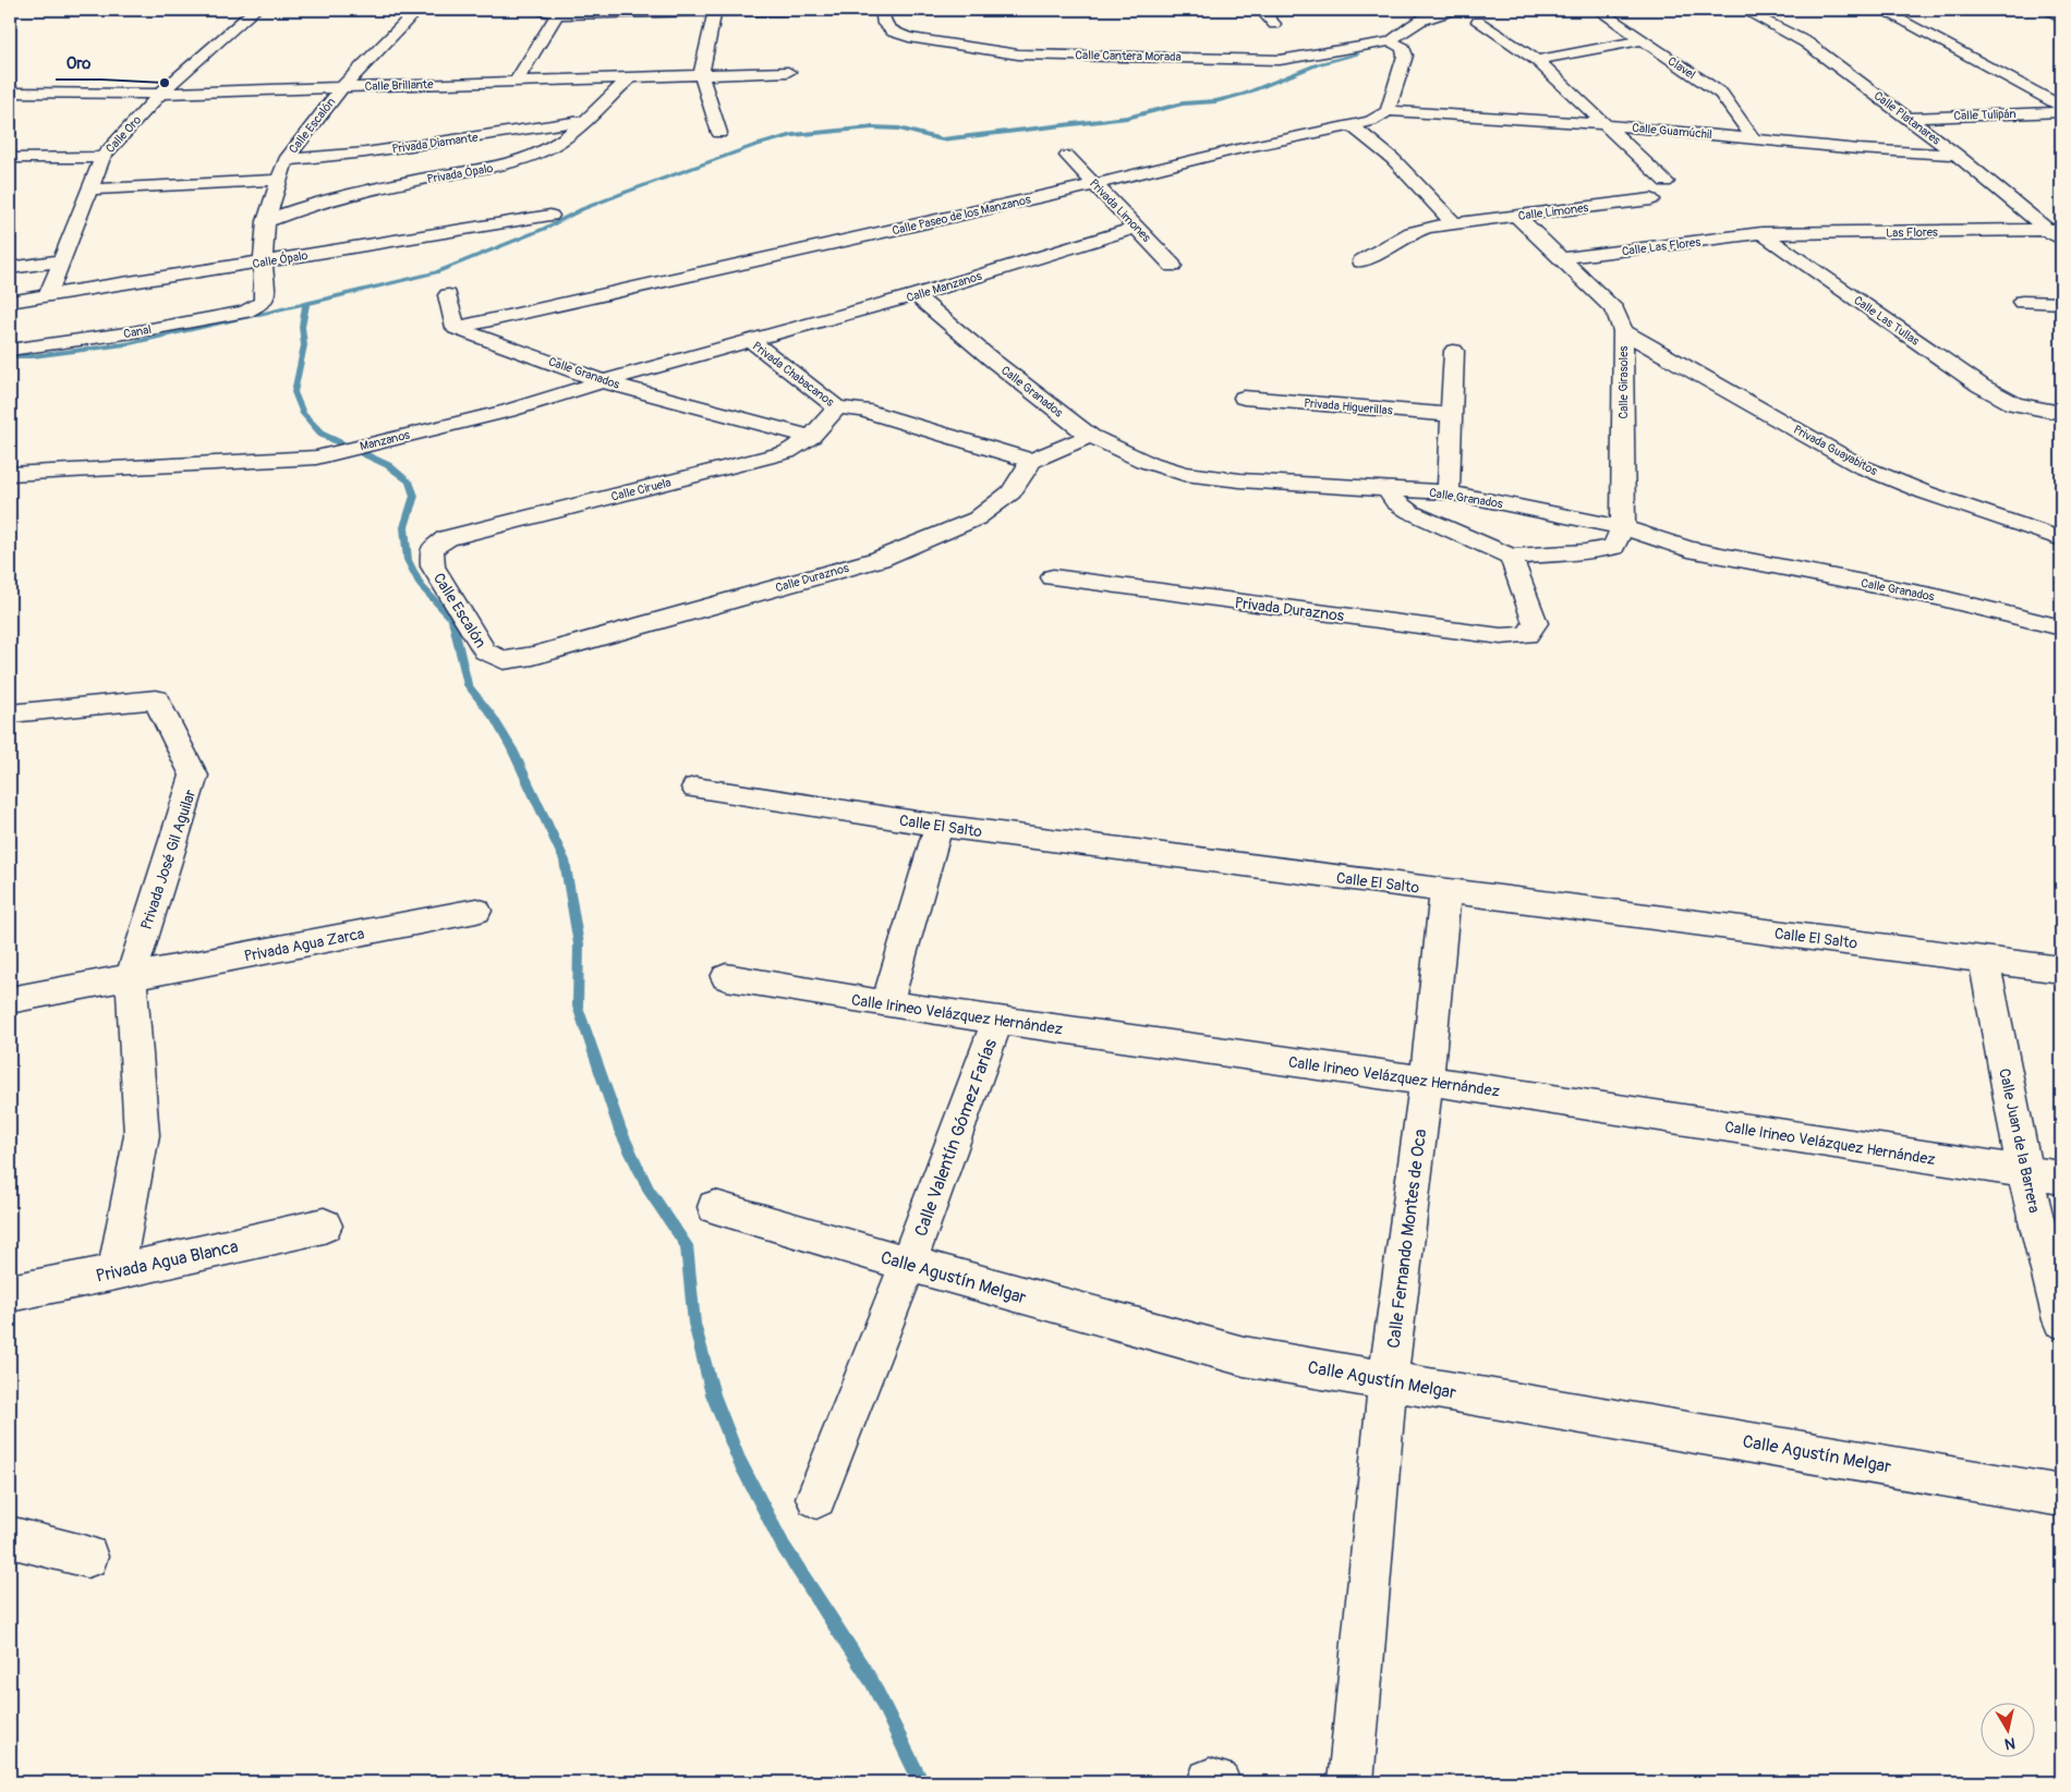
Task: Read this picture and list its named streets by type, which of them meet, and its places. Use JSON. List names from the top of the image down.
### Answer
{
  "streets": {
    "street": [
      "Calle Cantera Morada",
      "Clavel",
      "Calle Brillante",
      "Calle Tulipán",
      "Calle Platanares",
      "Calle Escalón",
      "Calle Guamúchil",
      "Calle Oro",
      "Privada Diamante",
      "Privada Ópalo",
      "Privada Limones",
      "Calle Limones",
      "Calle Paseo de los Manzanos",
      "Las Flores",
      "Calle Las Flores",
      "Calle Ópalo",
      "Calle Manzanos",
      "Calle Las Tullas",
      "Canal",
      "Calle Granados",
      "Privada Chabacanos",
      "Calle Girasoles",
      "Privada Higuerillas",
      "Manzanos",
      "Privada Guayabitos",
      "Calle Ciruela",
      "Calle Duraznos",
      "Privada Duraznos",
      "Calle El Salto",
      "Privada José Gil Aguilar",
      "Privada Agua Zarca",
      "Calle Irineo Velázquez Hernández",
      "Calle Valentín Gómez Farías",
      "Calle Juan de la Barrera",
      "Calle Fernando Montes de Oca",
      "Privada Agua Blanca",
      "Calle Agustín Melgar"
    ]
  },
  "crossings": [
    ["Clavel", "Calle Guamúchil"],
    ["Calle Brillante", "Calle Escalón"],
    ["Calle Brillante", "Calle Oro"],
    ["Calle Brillante", "Privada Ópalo"],
    ["Calle Tulipán", "Calle Platanares"],
    ["Calle Platanares", "Calle Guamúchil"],
    ["Calle Platanares", "Las Flores"],
    ["Calle Escalón", "Privada Diamante"],
    ["Calle Escalón", "Privada Ópalo"],
    ["Calle Escalón", "Calle Ópalo"],
    ["Calle Escalón", "Canal"],
    ["Calle Escalón", "Calle Ciruela"],
    ["Calle Escalón", "Calle Duraznos"],
    ["Calle Guamúchil", "Calle Paseo de los Manzanos"],
    ["Calle Oro", "Calle Ópalo"],
    ["Privada Diamante", "Privada Ópalo"],
    ["Privada Limones", "Calle Paseo de los Manzanos"],
    ["Privada Limones", "Calle Manzanos"],
    ["Calle Limones", "Calle Girasoles"],
    ["Calle Paseo de los Manzanos", "Calle Granados"],
    ["Las Flores", "Calle Las Flores"],
    ["Las Flores", "Calle Las Tullas"],
    ["Calle Las Flores", "Calle Las Tullas"],
    ["Calle Las Flores", "Calle Girasoles"],
    ["Calle Manzanos", "Calle Granados"],
    ["Calle Manzanos", "Privada Chabacanos"],
    ["Calle Manzanos", "Manzanos"],
    ["Calle Granados", "Calle Girasoles"],
    ["Calle Granados", "Manzanos"],
    ["Calle Granados", "Calle Ciruela"],
    ["Privada Chabacanos", "Manzanos"],
    ["Privada Chabacanos", "Calle Ciruela"],
    ["Calle Girasoles", "Privada Guayabitos"],
    ["Calle El Salto", "Calle Juan de la Barrera"],
    ["Calle El Salto", "Calle Fernando Montes de Oca"],
    ["Privada José Gil Aguilar", "Privada Agua Zarca"],
    ["Calle Irineo Velázquez Hernández", "Calle Valentín Gómez Farías"],
    ["Calle Irineo Velázquez Hernández", "Calle Juan de la Barrera"],
    ["Calle Irineo Velázquez Hernández", "Calle Fernando Montes de Oca"],
    ["Calle Valentín Gómez Farías", "Calle Agustín Melgar"],
    ["Calle Fernando Montes de Oca", "Calle Agustín Melgar"]
  ],
  "places": ["Oro"],
  "north": "bottom"
}
